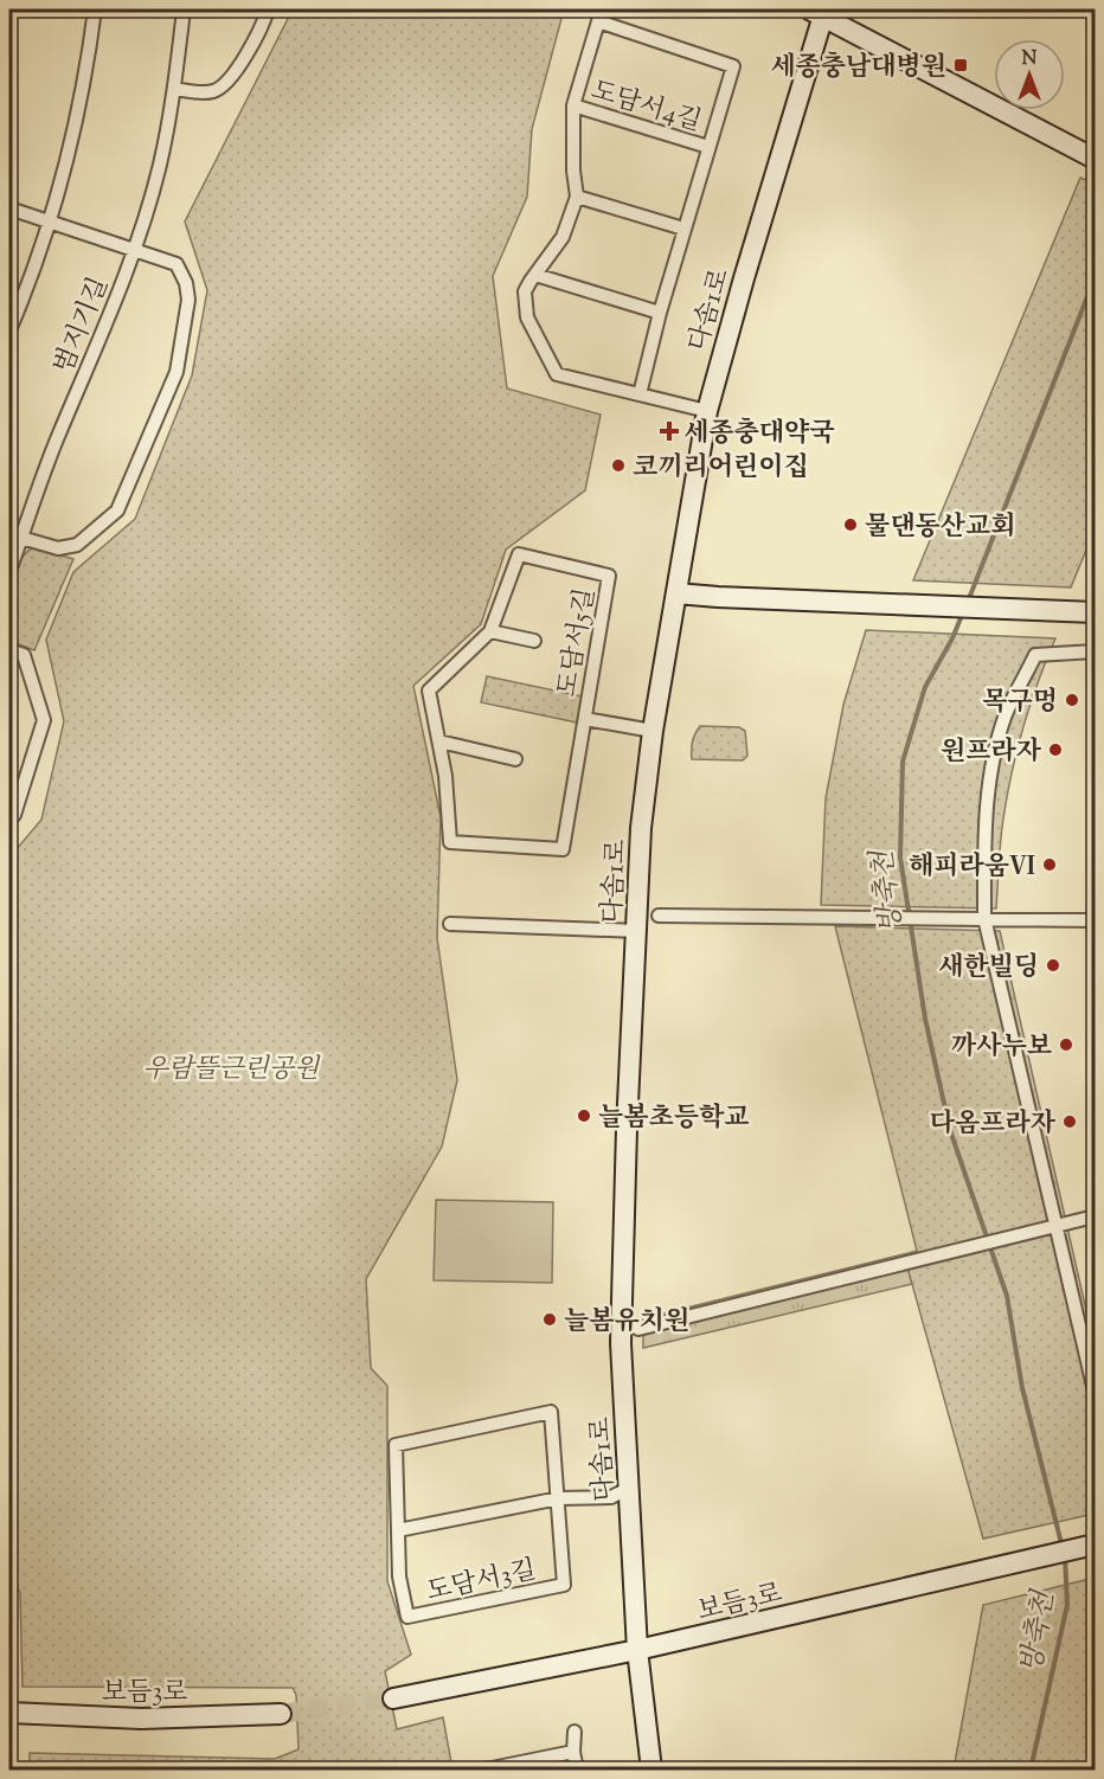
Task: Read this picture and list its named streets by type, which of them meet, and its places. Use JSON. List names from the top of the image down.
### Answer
{
  "streets": {
    "street": [
      "도담서4길",
      "다솜1로",
      "범지기길",
      "도담서5길",
      "도담서3길",
      "보듬3로"
    ]
  },
  "crossings": [
    ["도담서4길", "다솜1로"],
    ["다솜1로", "도담서5길"],
    ["다솜1로", "보듬3로"]
  ],
  "water": ["방축천"],
  "parks": ["우람뜰근린공원"],
  "places": {
    "transit": ["세종충남대병원"],
    "health": ["세종충대약국"],
    "other": [
      "코끼리어린이집",
      "물댄동산교회",
      "목구멍",
      "원프라자",
      "해피라움Ⅵ",
      "새한빌딩",
      "까사누보",
      "늘봄초등학교",
      "다옴프라자",
      "늘봄유치원"
    ]
  },
  "north": "top"
}
